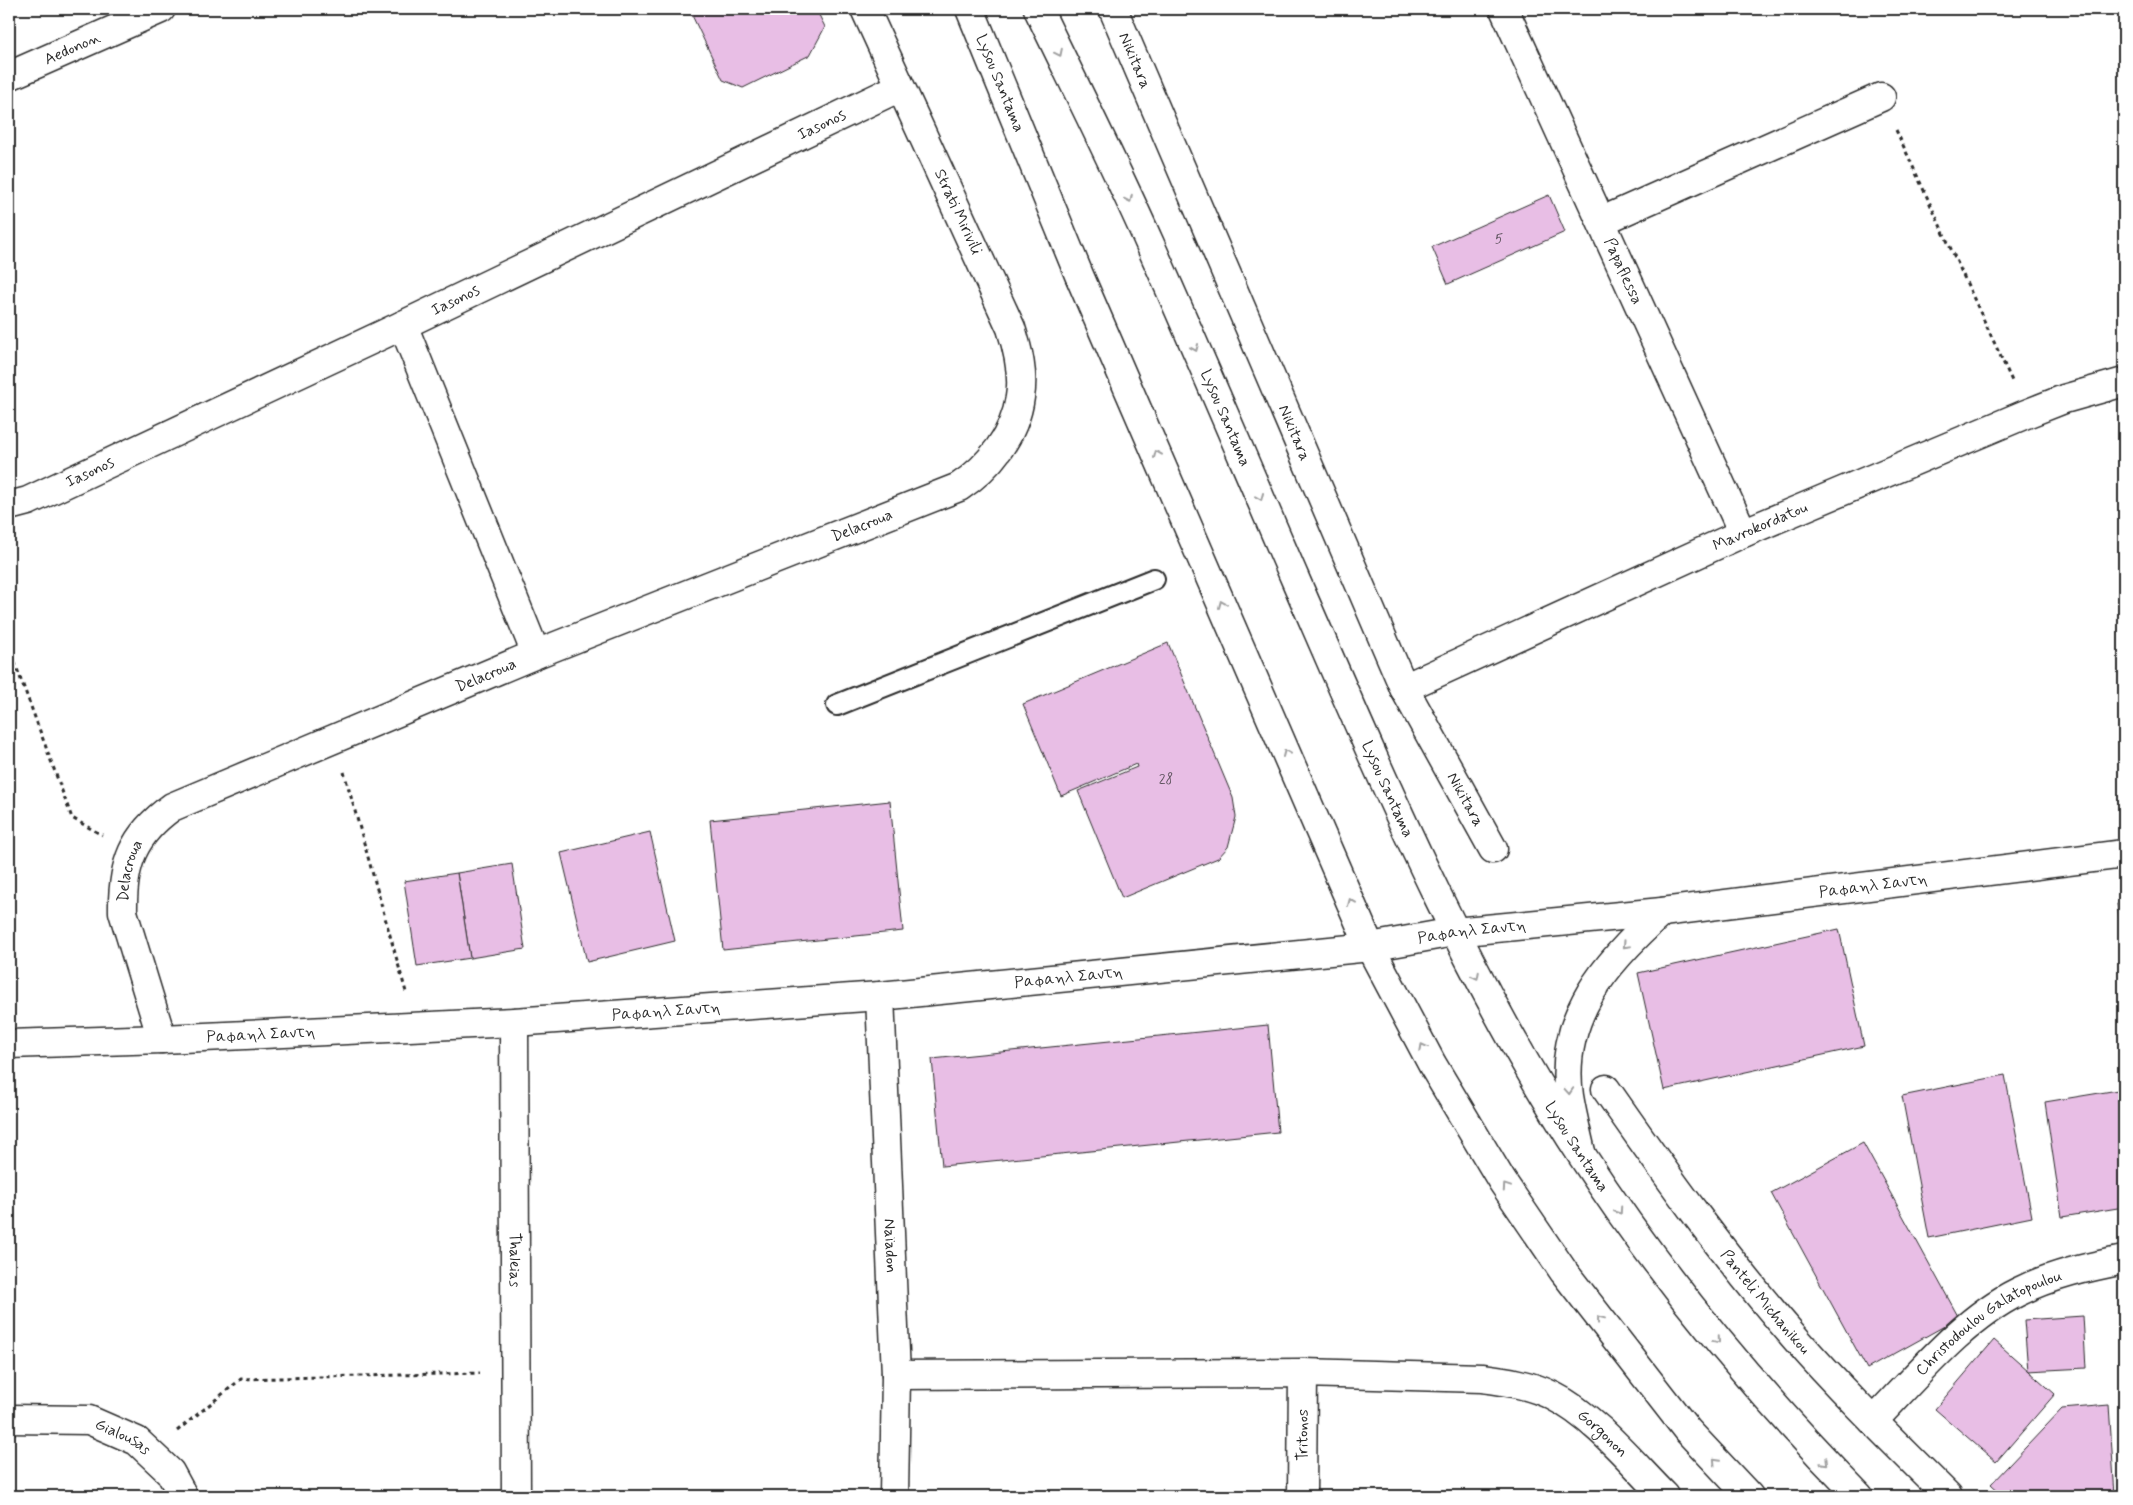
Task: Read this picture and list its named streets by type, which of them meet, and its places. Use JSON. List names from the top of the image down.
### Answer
{
  "streets": {
    "street": [
      "Aedonon",
      "Nikitara",
      "Lysou Santama",
      "Iasonos",
      "Strati Mirivili",
      "Papaflessa",
      "Delacroua",
      "Mavrokordatou",
      "Ραφαηλ Σαντη",
      "Naïadon",
      "Thaleias",
      "Panteli Michanikou",
      "Christodoulou Galatopoulou",
      "Tritonos",
      "Gorgonon",
      "Gialousas"
    ]
  },
  "crossings": [
    ["Nikitara", "Mavrokordatou"],
    ["Lysou Santama", "Ραφαηλ Σαντη"],
    ["Iasonos", "Strati Mirivili"],
    ["Strati Mirivili", "Delacroua"],
    ["Papaflessa", "Mavrokordatou"],
    ["Delacroua", "Ραφαηλ Σαντη"],
    ["Ραφαηλ Σαντη", "Naïadon"],
    ["Ραφαηλ Σαντη", "Thaleias"],
    ["Naïadon", "Gorgonon"],
    ["Panteli Michanikou", "Christodoulou Galatopoulou"],
    ["Tritonos", "Gorgonon"]
  ],
  "house_numbers": ["5", "28"]
}
